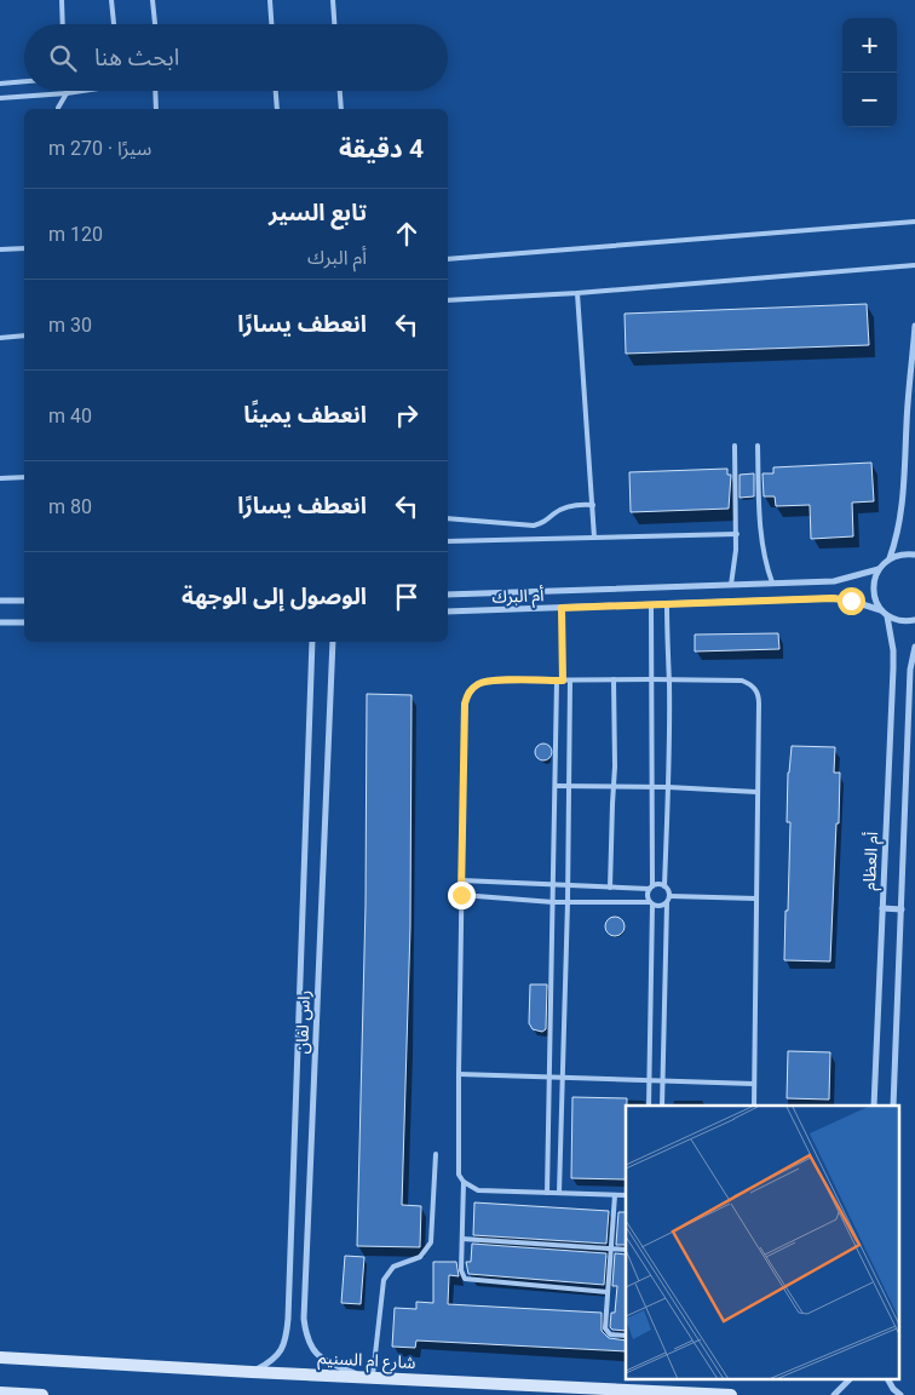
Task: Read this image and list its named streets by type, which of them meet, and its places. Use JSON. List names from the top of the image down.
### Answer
{
  "streets": {
    "main road": ["شارع ام السنيم"],
    "street": ["أم البرك", "أم العظام", "راس لفان"]
  },
  "crossings": [
    ["راس لفان", "شارع ام السنيم"]
  ],
  "page": {
    "map_buttons": ["+", "−"],
    "search": "ابحث هنا",
    "heading": ["4 دقيقة", "سيرًا · 270 m"],
    "list": [
      ["تابع السير", "أم البرك", "120 m"],
      ["انعطف يسارًا", "30 m"],
      ["انعطف يمينًا", "40 m"],
      ["انعطف يسارًا", "80 m"],
      "الوصول إلى الوجهة"
    ]
  }
}
